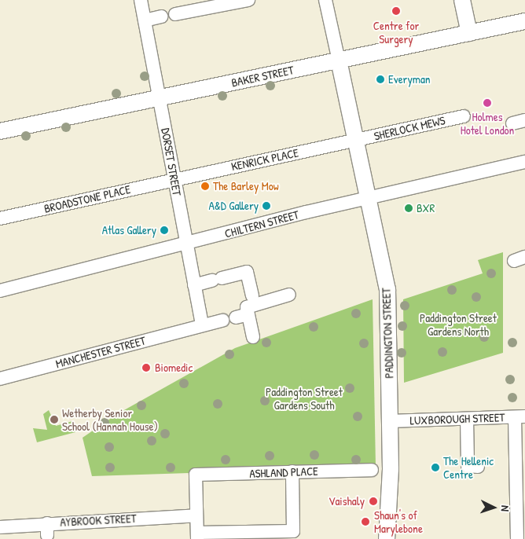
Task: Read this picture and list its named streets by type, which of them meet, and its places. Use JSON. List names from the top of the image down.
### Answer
{
  "streets": {
    "main road": ["BAKER STREET", "PADDINGTON STREET"],
    "street": [
      "SHERLOCK MEWS",
      "KENRICK PLACE",
      "DORSET STREET",
      "BROADSTONE PLACE",
      "CHILTERN STREET",
      "MANCHESTER STREET",
      "LUXBOROUGH STREET",
      "ASHLAND PLACE",
      "AYBROOK STREET"
    ]
  },
  "crossings": [
    ["BAKER STREET", "DORSET STREET"],
    ["BAKER STREET", "PADDINGTON STREET"],
    ["SHERLOCK MEWS", "KENRICK PLACE"],
    ["SHERLOCK MEWS", "PADDINGTON STREET"],
    ["KENRICK PLACE", "DORSET STREET"],
    ["KENRICK PLACE", "BROADSTONE PLACE"],
    ["KENRICK PLACE", "PADDINGTON STREET"],
    ["DORSET STREET", "BROADSTONE PLACE"],
    ["DORSET STREET", "CHILTERN STREET"],
    ["DORSET STREET", "MANCHESTER STREET"],
    ["CHILTERN STREET", "PADDINGTON STREET"],
    ["PADDINGTON STREET", "LUXBOROUGH STREET"],
    ["ASHLAND PLACE", "AYBROOK STREET"]
  ],
  "parks": ["Paddington Street Gardens North", "Paddington Street Gardens South"],
  "places": [
    "Centre for Surgery",
    "Everyman",
    "Holmes Hotel London",
    "The Barley Mow",
    "A&D Gallery",
    "BXR",
    "Atlas Gallery",
    "Biomedic",
    "Wetherby Senior School (Hannah House)",
    "The Hellenic Centre",
    "Vaishaly",
    "Shaun's of Marylebone"
  ],
  "north": "right"
}
